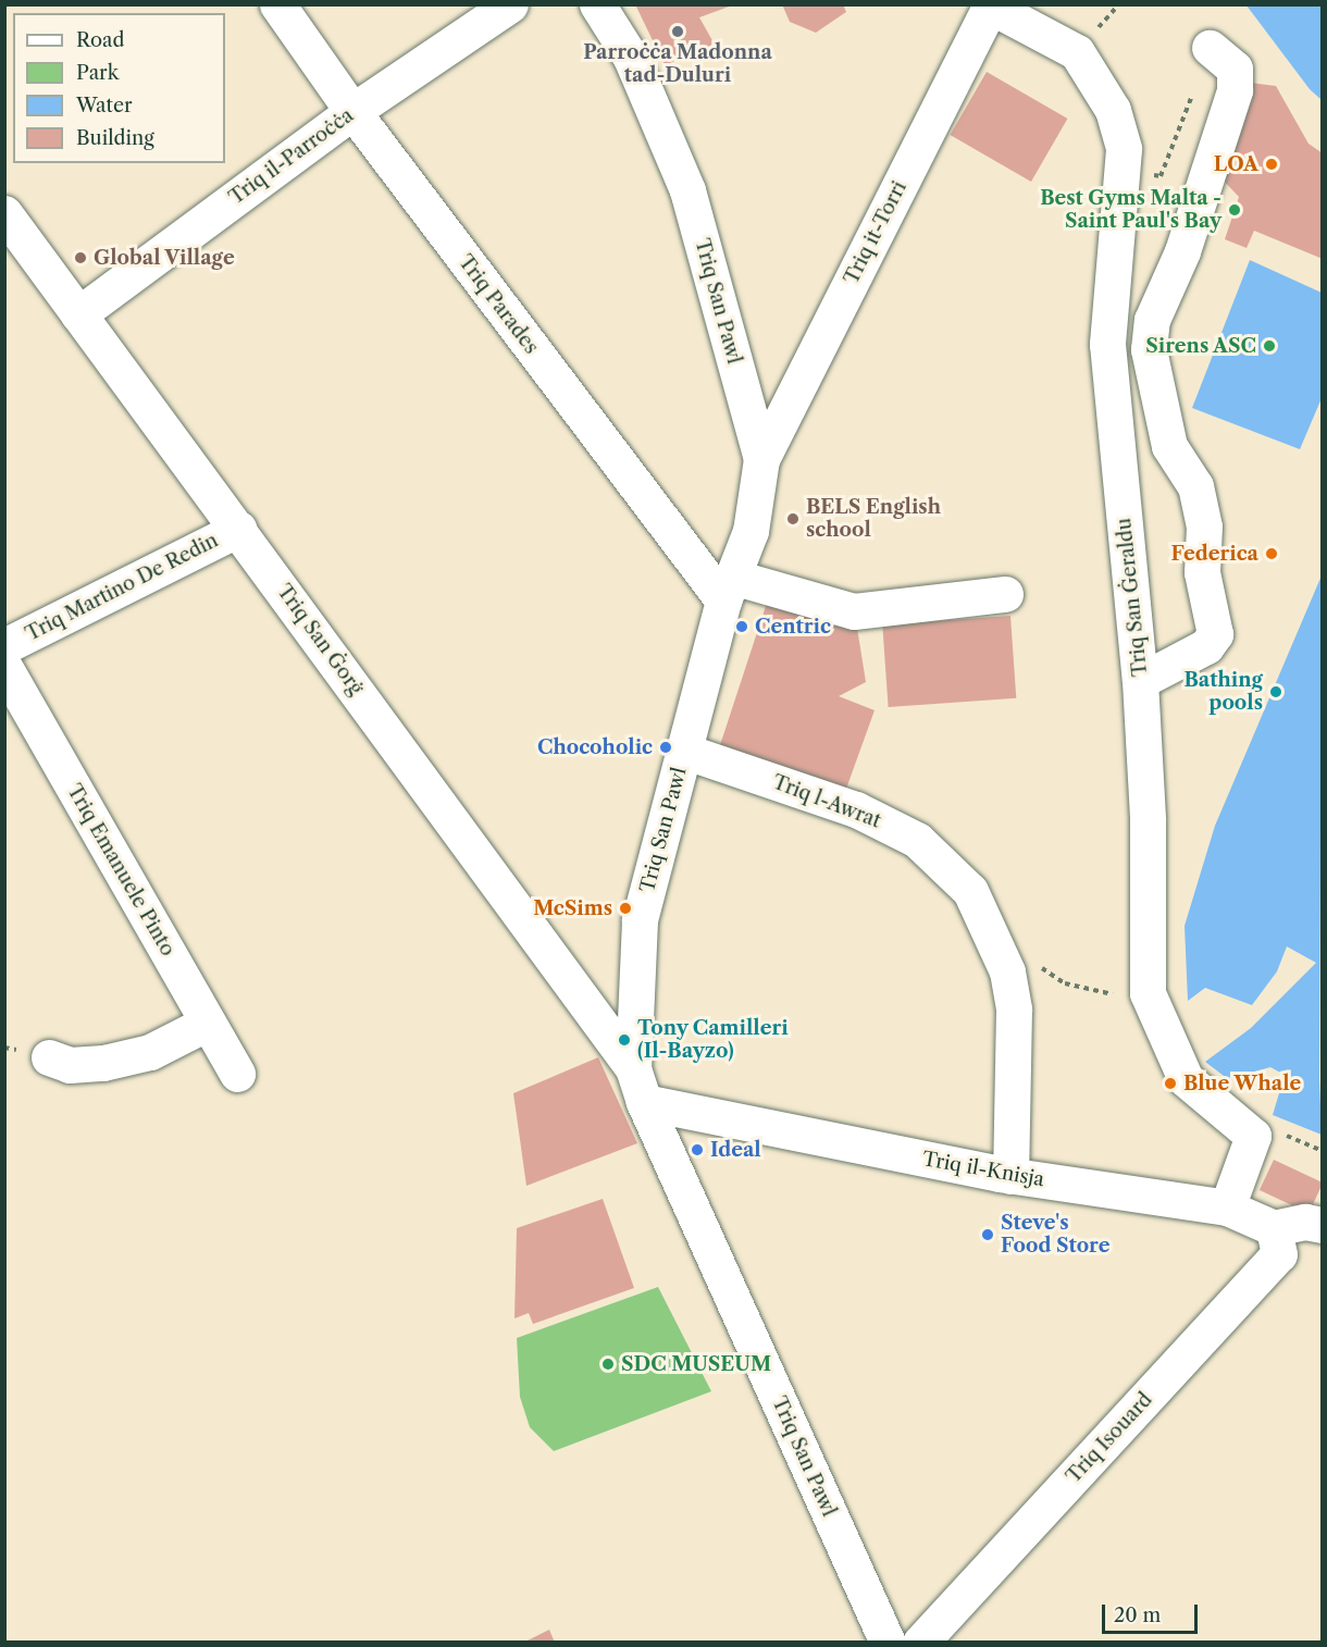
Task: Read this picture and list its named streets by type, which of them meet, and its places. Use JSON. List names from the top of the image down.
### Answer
{
  "streets": {
    "street": [
      "Triq il-Parroċċa",
      "Triq it-Torri",
      "Triq San Pawl",
      "Triq Parades",
      "Triq Martino De Redin",
      "Triq San Ġeraldu",
      "Triq San Ġorġ",
      "Triq l-Awrat",
      "Triq Emanuele Pinto",
      "Triq il-Knisja",
      "Triq Isouard"
    ]
  },
  "crossings": [
    ["Triq il-Parroċċa", "Triq Parades"],
    ["Triq il-Parroċċa", "Triq San Ġorġ"],
    ["Triq it-Torri", "Triq San Pawl"],
    ["Triq it-Torri", "Triq San Ġeraldu"],
    ["Triq San Pawl", "Triq Parades"],
    ["Triq San Pawl", "Triq San Ġorġ"],
    ["Triq San Pawl", "Triq l-Awrat"],
    ["Triq San Pawl", "Triq il-Knisja"],
    ["Triq Martino De Redin", "Triq San Ġorġ"],
    ["Triq San Ġeraldu", "Triq il-Knisja"],
    ["Triq l-Awrat", "Triq il-Knisja"],
    ["Triq il-Knisja", "Triq Isouard"]
  ],
  "places": [
    "Parroċċa Madonna tad-Duluri",
    "LOA",
    "Best Gyms Malta - Saint Paul's Bay",
    "Global Village",
    "Sirens ASC",
    "BELS English school",
    "Federica",
    "Centric",
    "Bathing pools",
    "Chocoholic",
    "McSims",
    "Tony Camilleri (Il-Bayzo)",
    "Blue Whale",
    "Ideal",
    "Steve's Food Store",
    "SDC MUSEUM"
  ],
  "legend": [
    "Road",
    "Park",
    "Water",
    "Building"
  ],
  "scale_bar": "20 m"
}
